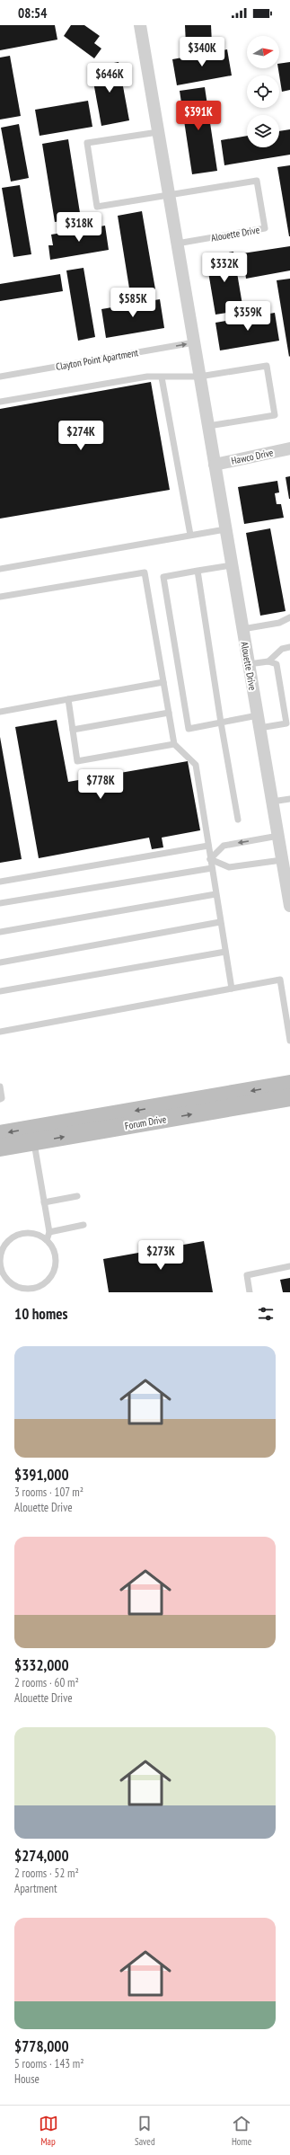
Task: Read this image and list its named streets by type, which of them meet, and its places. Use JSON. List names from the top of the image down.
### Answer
{
  "streets": {
    "street": ["Alouette Drive", "Hawco Drive", "Forum Drive"],
    "lane": ["Clayton Point Apartment"]
  },
  "crossings": [
    ["Alouette Drive", "Clayton Point Apartment"],
    ["Alouette Drive", "Hawco Drive"]
  ],
  "north": "right",
  "page": {
    "status": "08:54",
    "price": [
      "$340K",
      "$646K",
      "$391K",
      "$318K",
      "$332K",
      "$585K",
      "$359K",
      "$274K",
      "$778K",
      "$273K"
    ],
    "heading": "10 homes",
    "list": [
      {
        "name": "$391,000",
        "note": "3 rooms · 107 m² · Alouette Drive"
      },
      {
        "name": "$332,000",
        "note": "2 rooms · 60 m² · Alouette Drive"
      },
      {
        "name": "$274,000",
        "note": "2 rooms · 52 m² · Apartment"
      },
      {
        "name": "$778,000",
        "note": "5 rooms · 143 m² · House"
      }
    ],
    "tabs": ["Map", "Saved", "Home"]
  }
}
